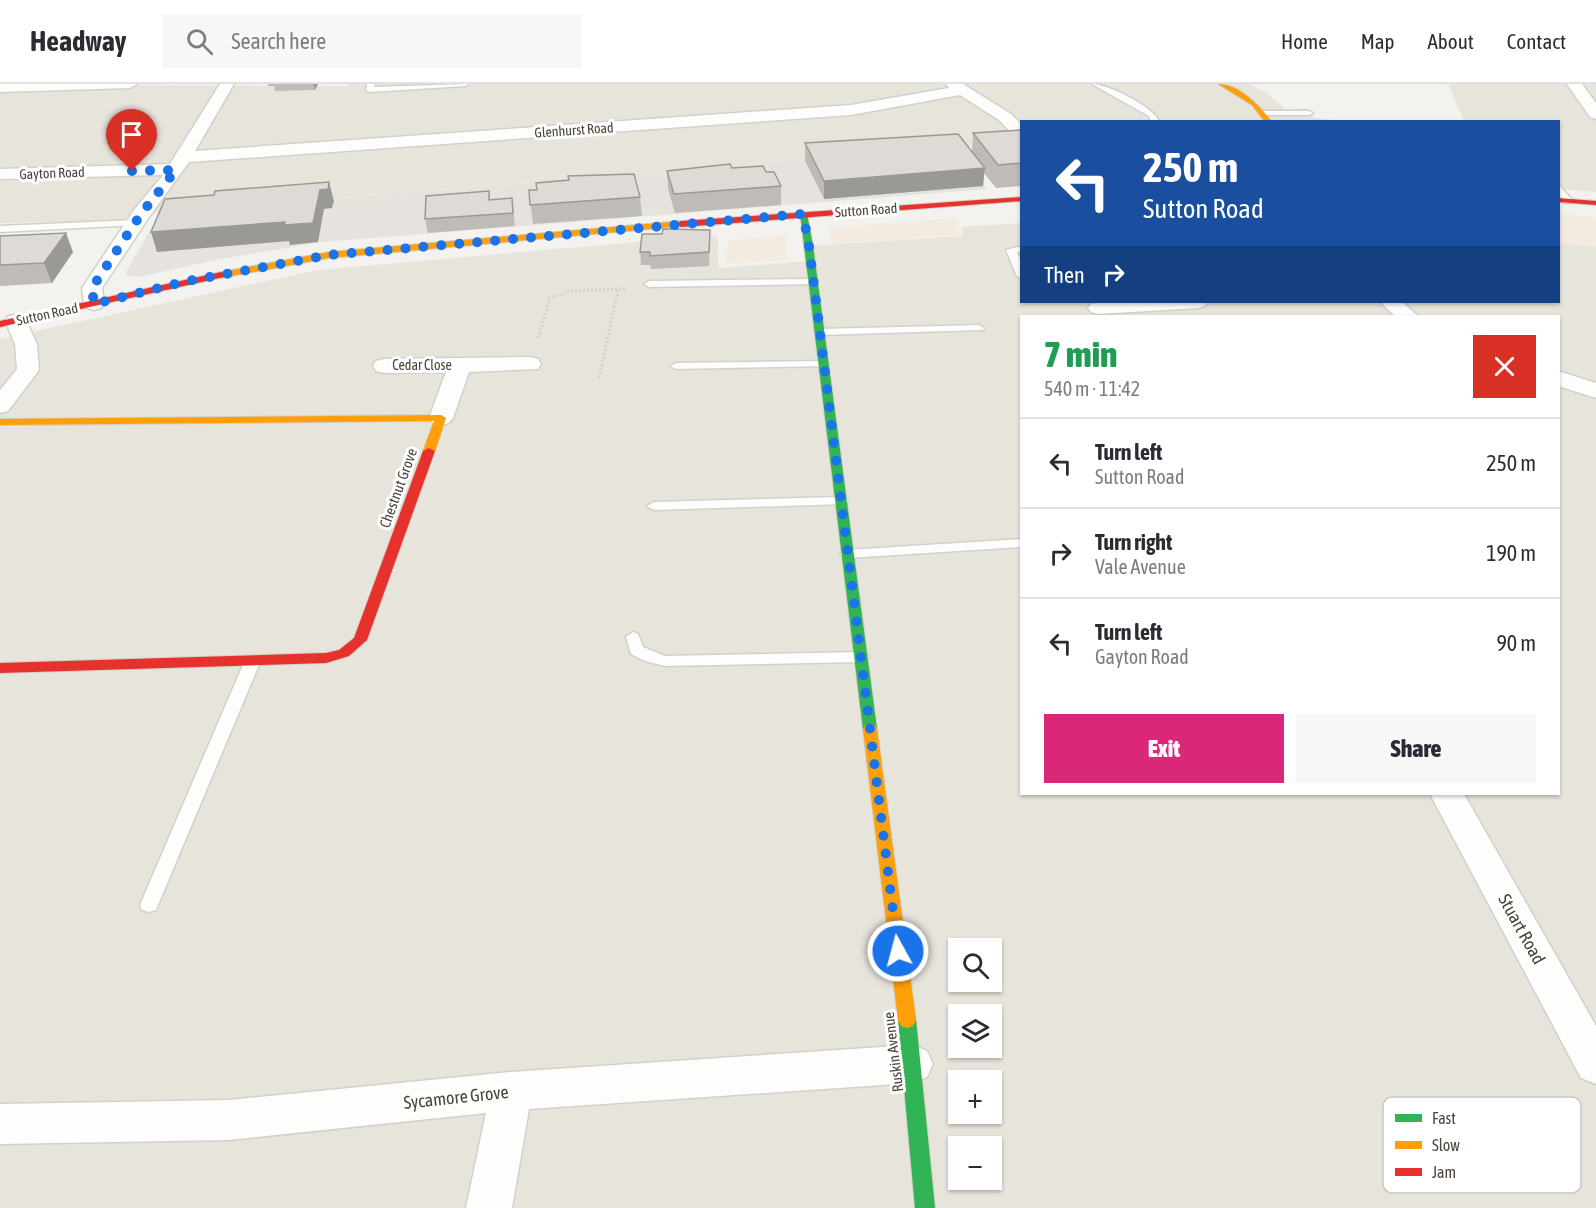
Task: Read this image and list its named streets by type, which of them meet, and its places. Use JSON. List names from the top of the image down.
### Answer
{
  "streets": {
    "street": [
      "Glenhurst Road",
      "Gayton Road",
      "Sutton Road",
      "Cedar Close",
      "Chestnut Grove",
      "Stuart Road",
      "Ruskin Avenue",
      "Sycamore Grove"
    ]
  },
  "crossings": [
    ["Glenhurst Road", "Gayton Road"],
    ["Sutton Road", "Ruskin Avenue"],
    ["Cedar Close", "Chestnut Grove"],
    ["Ruskin Avenue", "Sycamore Grove"]
  ],
  "legend": ["Fast", "Slow", "Jam"],
  "page": {
    "header": "Headway",
    "search": "Search here",
    "nav": [
      "Home",
      "Map",
      "About",
      "Contact"
    ],
    "turn": ["250 m", "Sutton Road"],
    "then": "Then",
    "heading": ["7 min", "540 m · 11:42"],
    "list": [
      {
        "name": "Turn left",
        "note": "Sutton Road",
        "value": "250 m"
      },
      {
        "name": "Turn right",
        "note": "Vale Avenue",
        "value": "190 m"
      },
      {
        "name": "Turn left",
        "note": "Gayton Road",
        "value": "90 m"
      }
    ],
    "buttons": ["Exit", "Share"],
    "map_buttons": ["+", "−"]
  }
}
